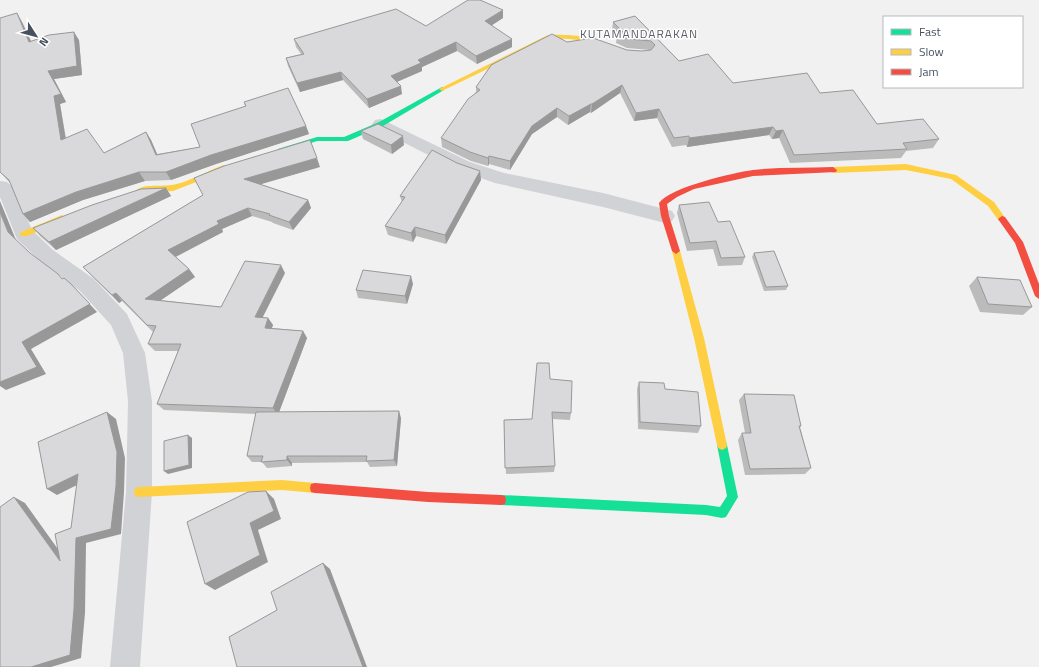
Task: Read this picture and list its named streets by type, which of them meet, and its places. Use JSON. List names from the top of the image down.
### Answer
{
  "districts": ["KUTAMANDARAKAN"],
  "legend": ["Fast", "Slow", "Jam"],
  "north": "bottom right"
}
